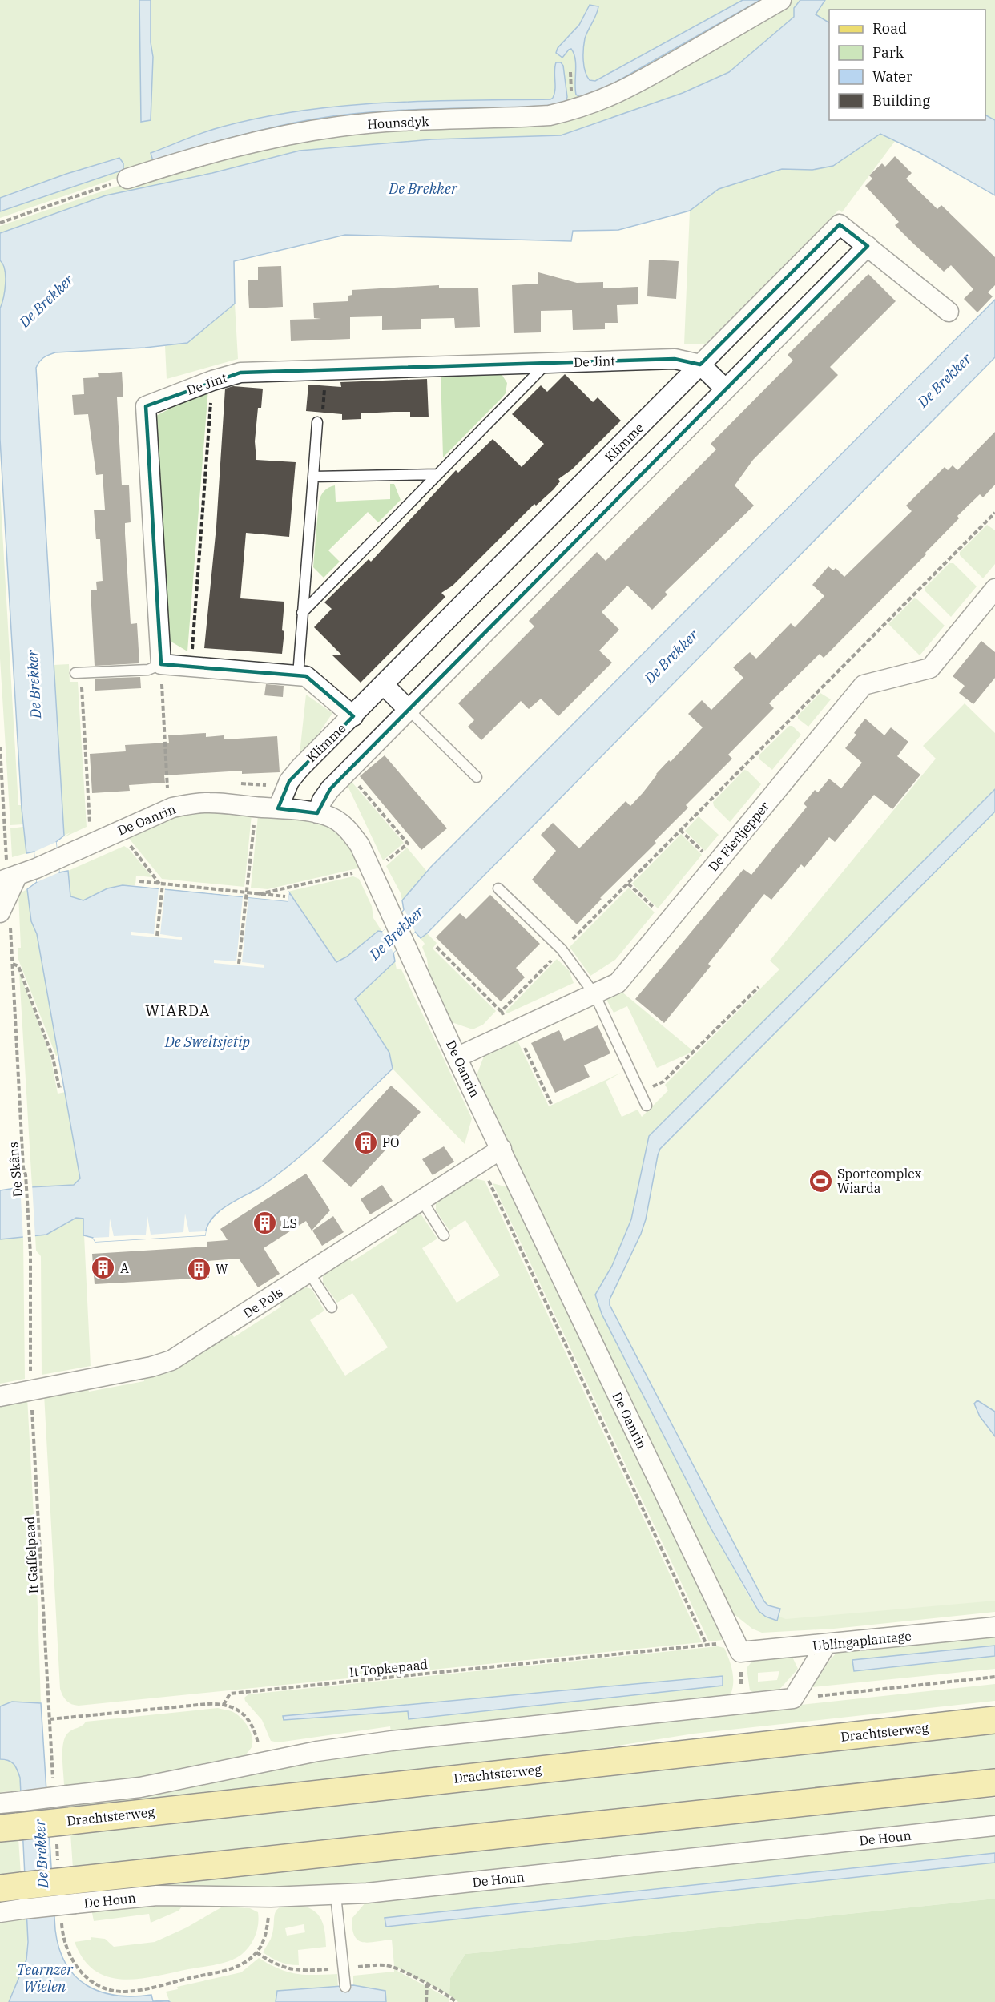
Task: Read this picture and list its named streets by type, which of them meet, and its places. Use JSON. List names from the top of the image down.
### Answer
{
  "streets": {
    "main road": ["Drachtsterweg"],
    "street": [
      "Hounsdyk",
      "De Jint",
      "Klimme",
      "De Oanrin",
      "De Fierljepper",
      "De Pols",
      "Ublingaplantage",
      "De Houn"
    ],
    "path": ["De Skâns", "It Gaffelpaad", "It Topkepaad"]
  },
  "crossings": [
    ["De Jint", "Klimme"],
    ["Klimme", "De Oanrin"],
    ["De Oanrin", "De Fierljepper"],
    ["De Oanrin", "De Skâns"],
    ["De Oanrin", "De Pols"],
    ["De Oanrin", "Ublingaplantage"],
    ["De Oanrin", "It Topkepaad"],
    ["De Skâns", "De Pols"],
    ["De Skâns", "It Gaffelpaad"],
    ["De Pols", "It Gaffelpaad"],
    ["It Gaffelpaad", "It Topkepaad"],
    ["Ublingaplantage", "It Topkepaad"]
  ],
  "districts": ["WIARDA"],
  "water": ["De Brekker", "De Sweltsjetip", "Tearnzer Wielen"],
  "places": {
    "building": [
      "PO",
      "LS",
      "A",
      "W"
    ],
    "sports": ["Sportcomplex Wiarda"]
  },
  "legend": [
    "Road",
    "Park",
    "Water",
    "Building"
  ]
}
